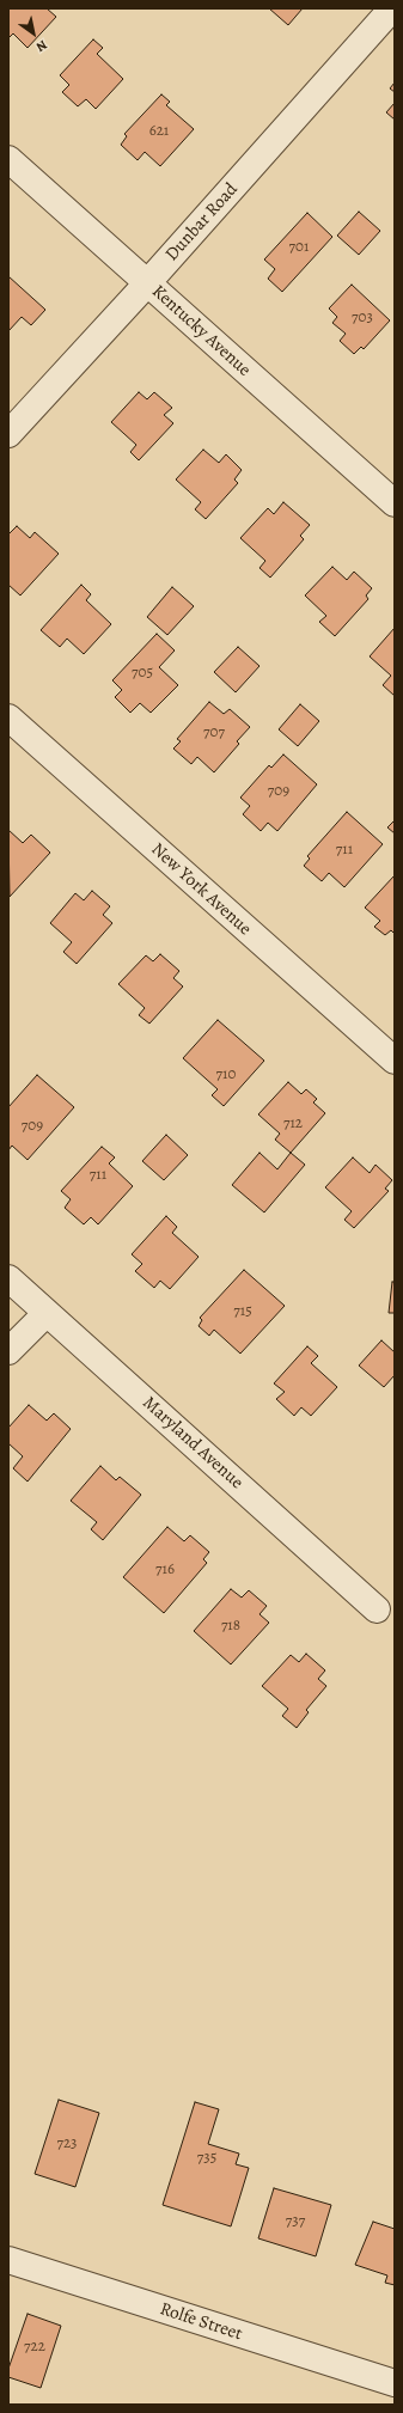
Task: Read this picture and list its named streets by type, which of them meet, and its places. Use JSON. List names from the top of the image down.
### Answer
{
  "streets": {
    "street": [
      "Dunbar Road",
      "Kentucky Avenue",
      "New York Avenue",
      "Maryland Avenue",
      "Rolfe Street"
    ]
  },
  "crossings": [
    ["Dunbar Road", "Kentucky Avenue"]
  ],
  "house_numbers": [
    "621",
    "701",
    "703",
    "705",
    "707",
    "709",
    "711",
    "710",
    "712",
    "709",
    "711",
    "715",
    "716",
    "718",
    "723",
    "735",
    "737",
    "722"
  ],
  "north": "bottom right"
}
